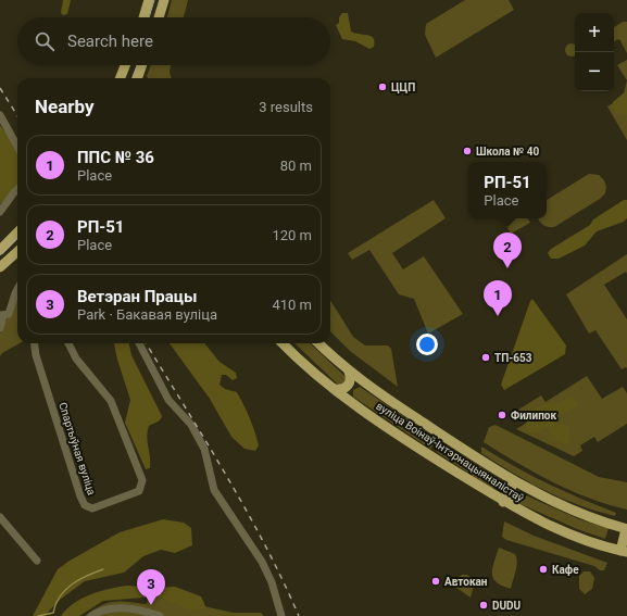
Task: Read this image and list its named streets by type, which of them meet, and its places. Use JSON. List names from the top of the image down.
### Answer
{
  "streets": {
    "main road": ["вуліца Воінаў-Інтэрнацыяналістаў"],
    "street": ["Спартыўная вуліца"]
  },
  "places": [
    "ЦЦП",
    "Школа № 40",
    "ТП-653",
    "Филипок",
    "Кафе",
    "Автокан",
    "DUDU"
  ],
  "page": {
    "map_buttons": ["+", "−"],
    "search": "Search here",
    "heading": ["Nearby", "3 results"],
    "list": [
      {
        "mark": "1",
        "name": "ППС № 36",
        "note": "Place",
        "value": "80 m"
      },
      {
        "mark": "2",
        "name": "РП-51",
        "note": "Place",
        "value": "120 m"
      },
      {
        "mark": "3",
        "name": "Ветэран Працы",
        "note": "Park · Бакавая вуліца",
        "value": "410 m"
      }
    ],
    "popup": ["РП-51", "Place"],
    "pins": ["2", "1", "3"]
  }
}
